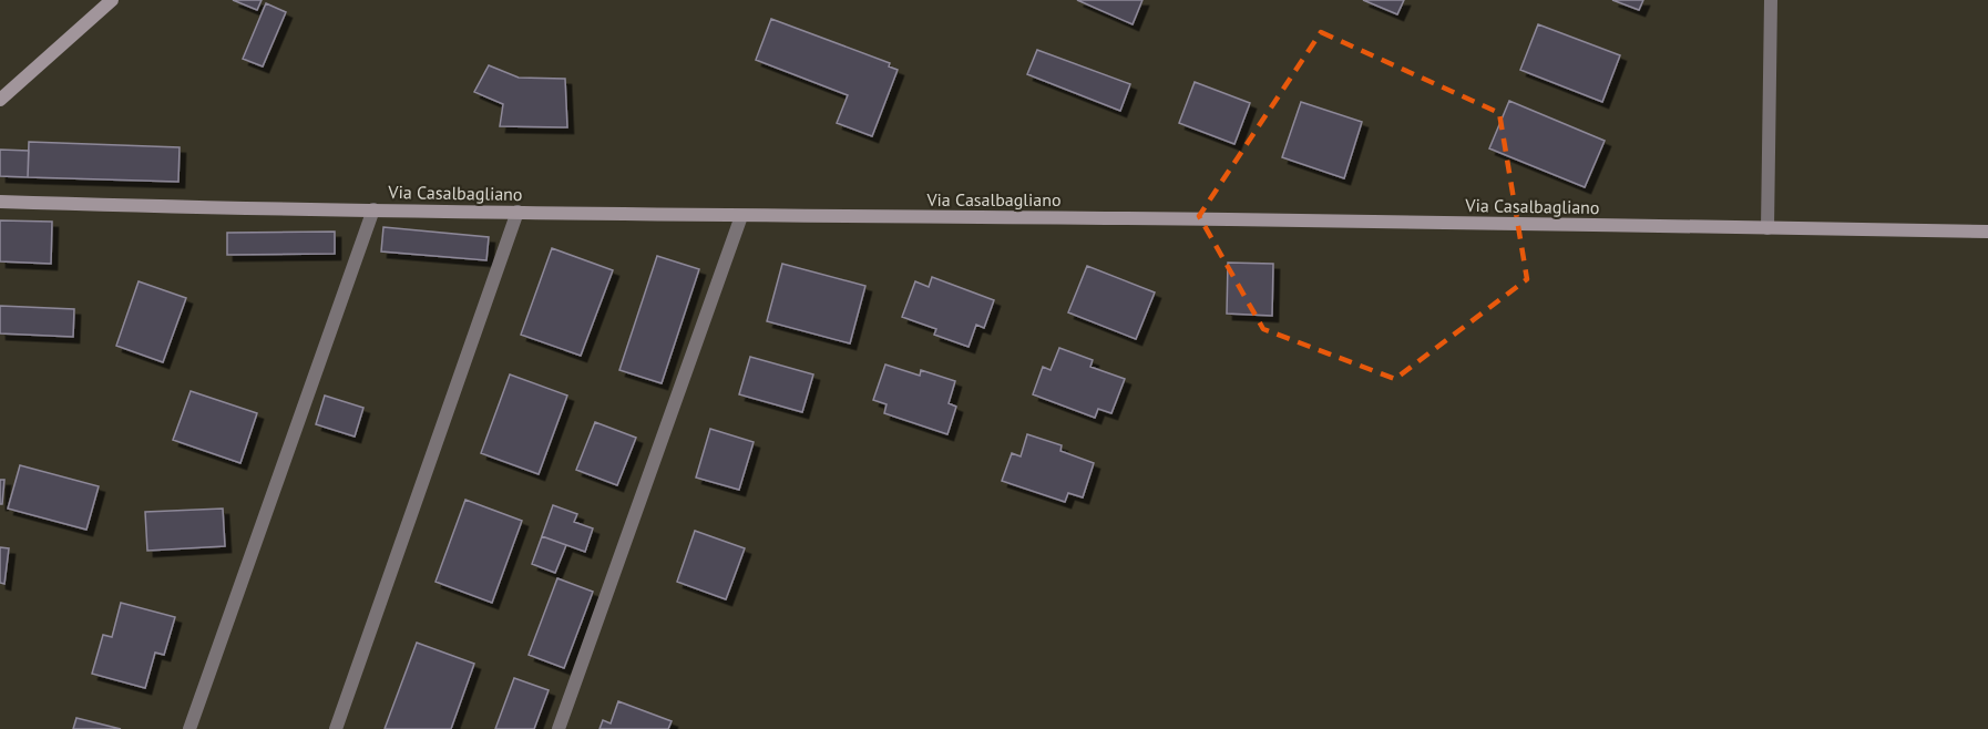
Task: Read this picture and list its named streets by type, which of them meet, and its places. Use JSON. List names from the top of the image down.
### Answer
{
  "streets": {
    "main road": ["Via Casalbagliano"]
  }
}
